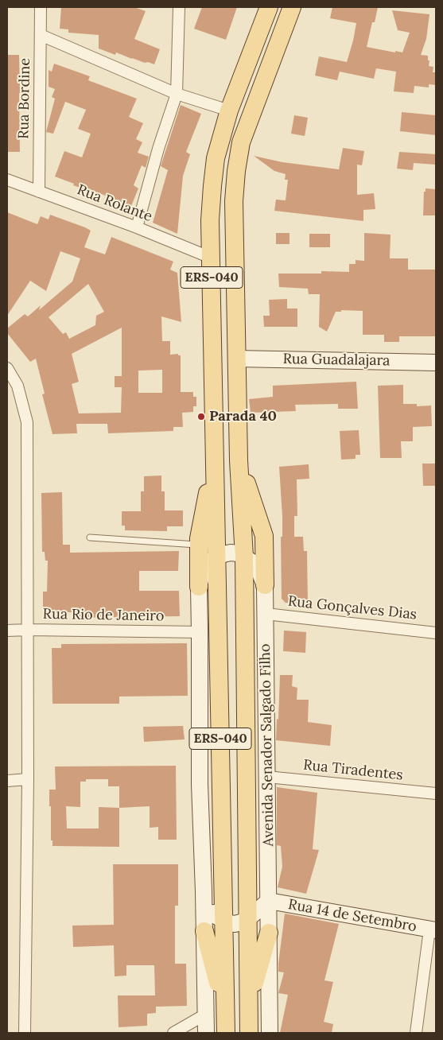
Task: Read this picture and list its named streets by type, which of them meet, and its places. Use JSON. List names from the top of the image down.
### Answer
{
  "streets": {
    "main road": ["ERS-040", "Avenida Senador Salgado Filho"],
    "street": [
      "Rua Bordine",
      "Rua Rolante",
      "Rua Guadalajara",
      "Rua Gonçalves Dias",
      "Rua Rio de Janeiro",
      "Rua Tiradentes",
      "Rua 14 de Setembro"
    ]
  },
  "crossings": [
    ["Rua Bordine", "Rua Rolante"],
    ["Rua Rolante", "ERS-040"],
    ["Rua Guadalajara", "Avenida Senador Salgado Filho"],
    ["Rua Gonçalves Dias", "Avenida Senador Salgado Filho"],
    ["Avenida Senador Salgado Filho", "Rua Tiradentes"],
    ["Avenida Senador Salgado Filho", "Rua 14 de Setembro"]
  ],
  "places": ["Parada 40"]
}
